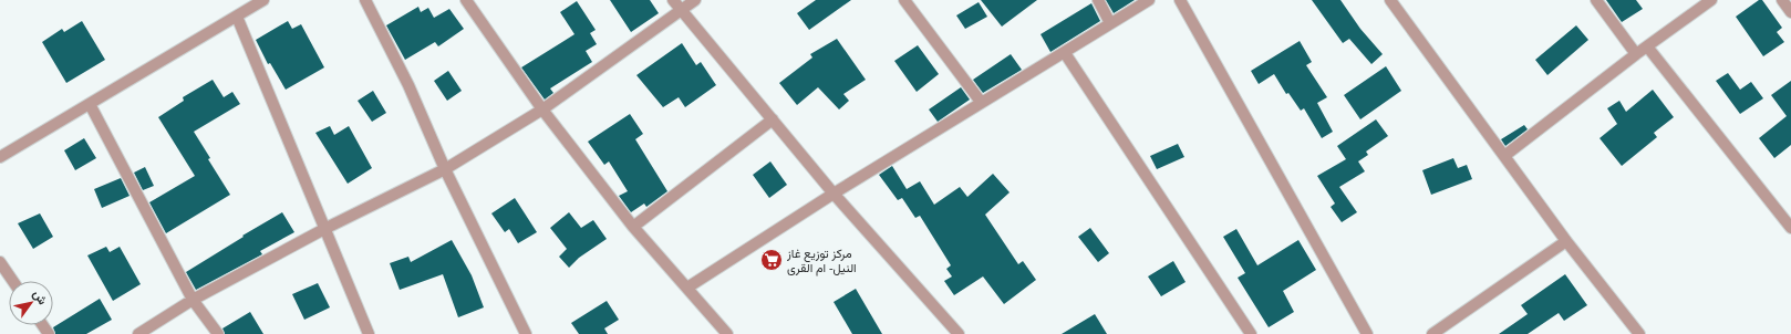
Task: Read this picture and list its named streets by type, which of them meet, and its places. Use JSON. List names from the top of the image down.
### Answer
{
  "places": {
    "supermarket": ["مركز توزيع غاز النيل - ام القرى"]
  },
  "north": "top right"
}
